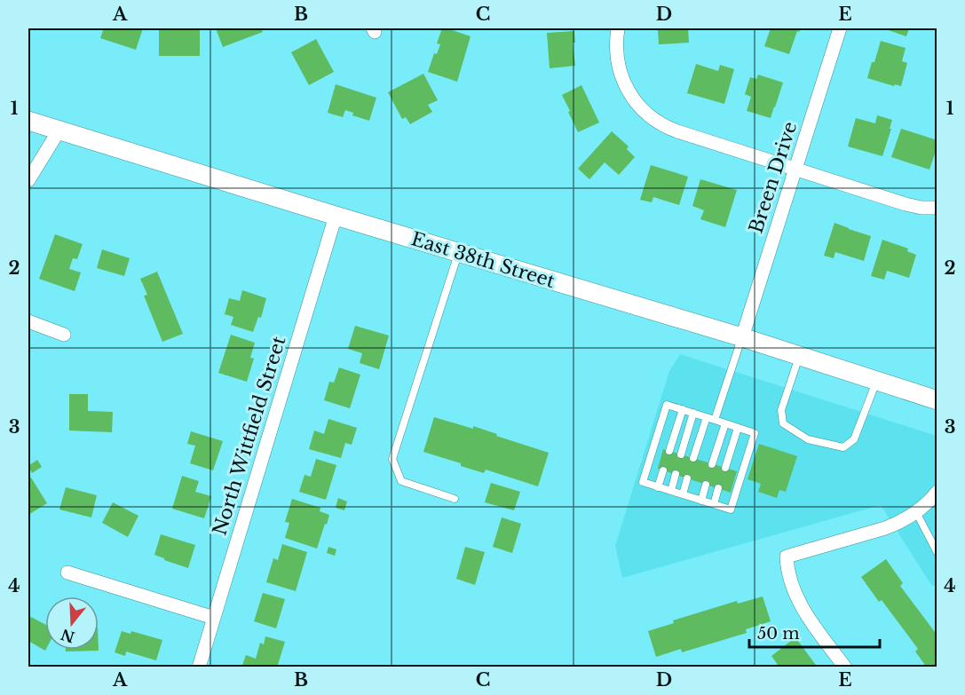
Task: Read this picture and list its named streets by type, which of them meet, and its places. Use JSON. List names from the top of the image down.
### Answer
{
  "streets": {
    "main road": ["East 38th Street"],
    "street": ["Breen Drive", "North Wittfield Street"]
  },
  "crossings": [
    ["Breen Drive", "East 38th Street"],
    ["East 38th Street", "North Wittfield Street"]
  ],
  "scale_bar": "50 m",
  "north": "bottom",
  "grid": {
    "columns": [
      "A",
      "B",
      "C",
      "D",
      "E"
    ],
    "rows": [
      "1",
      "2",
      "3",
      "4"
    ]
  }
}
